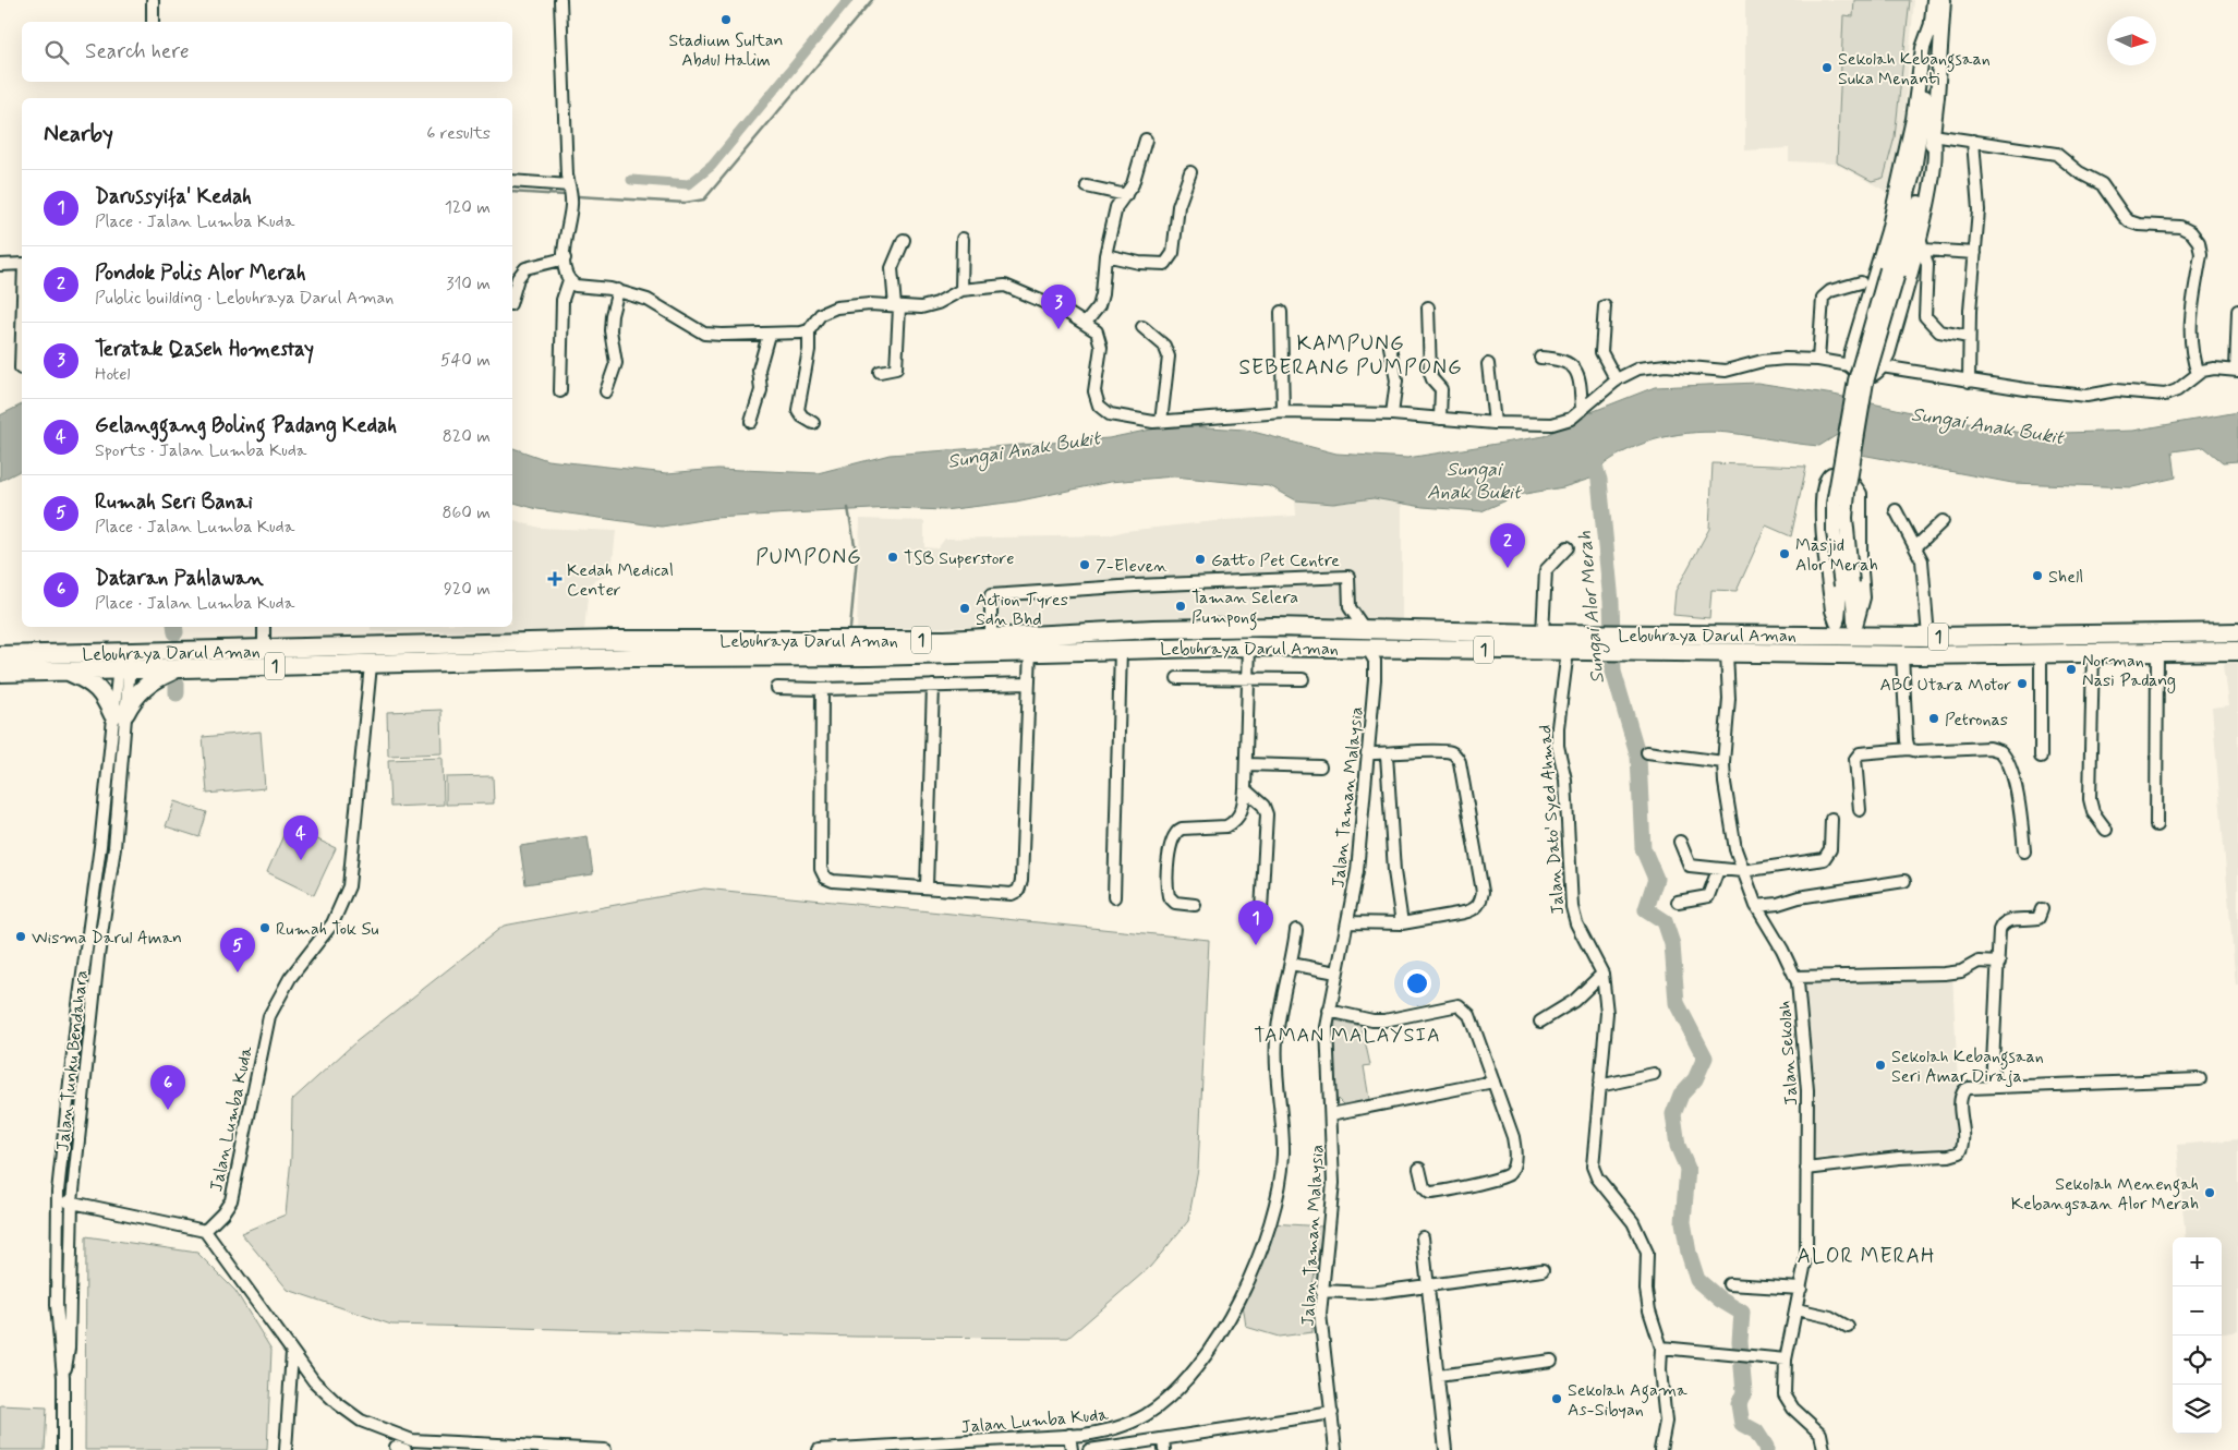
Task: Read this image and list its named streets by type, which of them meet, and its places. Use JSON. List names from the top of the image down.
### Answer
{
  "streets": {
    "highway": ["Lebuhraya Darul Aman", "1"],
    "street": [
      "Jalan Taman Malaysia",
      "Jalan Dato' Syed Ahmad",
      "Jalan Sekolah",
      "Jalan Tunku Bendahara",
      "Jalan Lumba Kuda"
    ]
  },
  "crossings": [
    ["Lebuhraya Darul Aman", "Jalan Taman Malaysia"],
    ["Lebuhraya Darul Aman", "Jalan Dato' Syed Ahmad"],
    ["Lebuhraya Darul Aman", "Jalan Sekolah"],
    ["Lebuhraya Darul Aman", "Jalan Tunku Bendahara"],
    ["Lebuhraya Darul Aman", "Jalan Lumba Kuda"]
  ],
  "districts": [
    "KAMPUNG SEBERANG PUMPONG",
    "PUMPONG",
    "TAMAN MALAYSIA",
    "ALOR MERAH"
  ],
  "water": ["Sungai Anak Bukit", "Sungai Alor Merah"],
  "places": {
    "other": [
      "Stadium Sultan Abdul Halim",
      "Sekolah Kebangsaan Suka Menanti",
      "Masjid Alor Merah",
      "TSB Superstore",
      "Gatto Pet Centre",
      "7-Eleven",
      "Shell",
      "Taman Selera Pumpong",
      "Action Tyres Sdn Bhd",
      "Norman Nasi Padang",
      "ABC Utara Motor",
      "Petronas",
      "Rumah Tok Su",
      "Wisma Darul Aman",
      "Sekolah Kebangsaan Seri Amar Diraja",
      "Sekolah Menengah Kebangsaan Alor Merah",
      "Sekolah Agama As-Sibyan"
    ],
    "health": ["Kedah Medical Center"]
  },
  "north": "right",
  "page": {
    "search": "Search here",
    "heading": ["Nearby", "6 results"],
    "list": [
      {
        "mark": "1",
        "name": "Darussyifa' Kedah",
        "note": "Place · Jalan Lumba Kuda",
        "value": "120 m"
      },
      {
        "mark": "2",
        "name": "Pondok Polis Alor Merah",
        "note": "Public building · Lebuhraya Darul Aman",
        "value": "310 m"
      },
      {
        "mark": "3",
        "name": "Teratak Qaseh Homestay",
        "note": "Hotel",
        "value": "540 m"
      },
      {
        "mark": "4",
        "name": "Gelanggang Boling Padang Kedah",
        "note": "Sports · Jalan Lumba Kuda",
        "value": "820 m"
      },
      {
        "mark": "5",
        "name": "Rumah Seri Banai",
        "note": "Place · Jalan Lumba Kuda",
        "value": "860 m"
      },
      {
        "mark": "6",
        "name": "Dataran Pahlawan",
        "note": "Place · Jalan Lumba Kuda",
        "value": "920 m"
      }
    ],
    "pins": [
      "3",
      "2",
      "4",
      "1",
      "5",
      "6"
    ],
    "map_buttons": ["+", "−"]
  }
}
